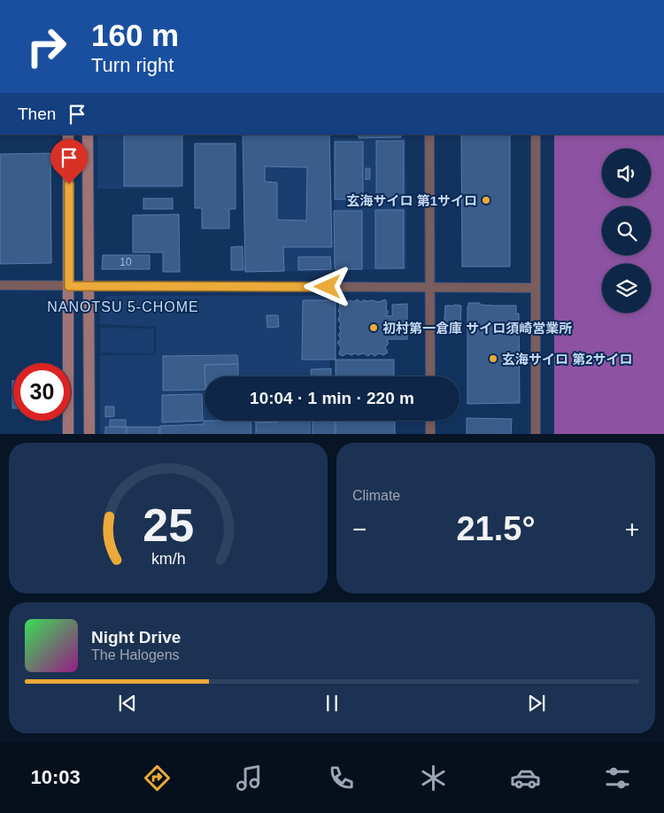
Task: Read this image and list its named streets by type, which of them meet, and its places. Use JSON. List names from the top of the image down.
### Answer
{
  "districts": ["NANOTSU 5-CHOME"],
  "places": ["玄海サイロ 第1サイロ", "初村第一倉庫 サイロ須崎営業所", "玄海サイロ 第2サイロ"],
  "house_numbers": ["10"],
  "page": {
    "turn": ["160 m", "Turn right"],
    "then": "Then",
    "limit": "30",
    "trip": "10:04 · 1 min · 220 m",
    "tile": "Climate",
    "heat": ["−", "21.5°", "+"],
    "song": ["Night Drive", "The Halogens"],
    "tabs": "10:03",
    "gauge": ["25", "km/h"]
  }
}
